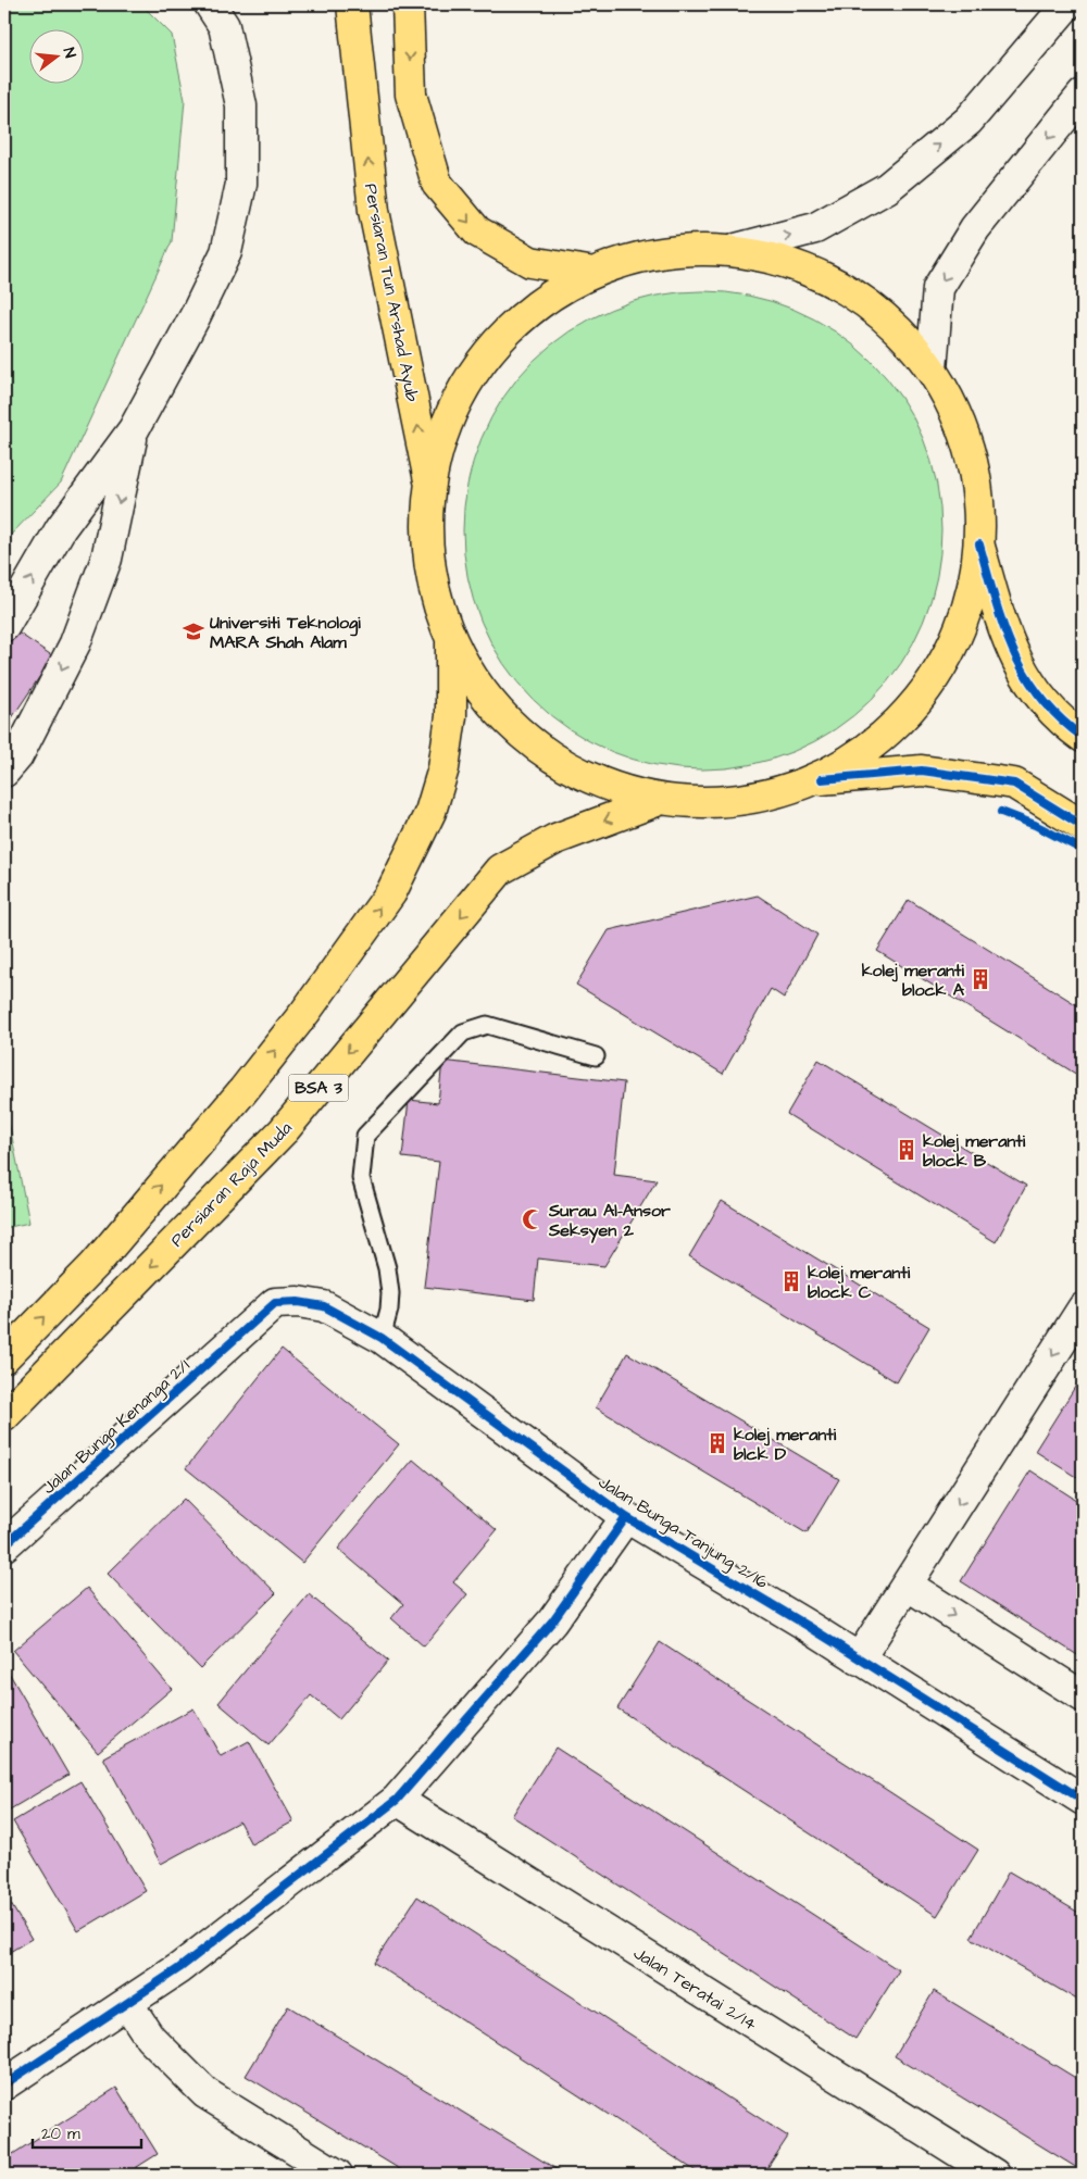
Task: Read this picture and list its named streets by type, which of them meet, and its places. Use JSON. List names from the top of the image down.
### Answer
{
  "streets": {
    "main road": ["Persiaran Tun Arshad Ayub", "BSA 3", "Persiaran Raja Muda"],
    "street": ["Jalan Bunga Kenanga 2/1", "Jalan Bunga Tanjung 2/16", "Jalan Teratai 2/14"]
  },
  "crossings": [
    ["Jalan Bunga Kenanga 2/1", "Jalan Bunga Tanjung 2/16"]
  ],
  "one_way": ["Persiaran Tun Arshad Ayub"],
  "places": {
    "school or university": ["Universiti Teknologi MARA Shah Alam"],
    "building": [
      "kolej meranti block A",
      "kolej meranti block B",
      "kolej meranti block C",
      "kolej meranti blck D"
    ],
    "mosque": ["Surau Al-Ansor Seksyen 2"]
  },
  "scale_bar": "20 m",
  "north": "right"
}
